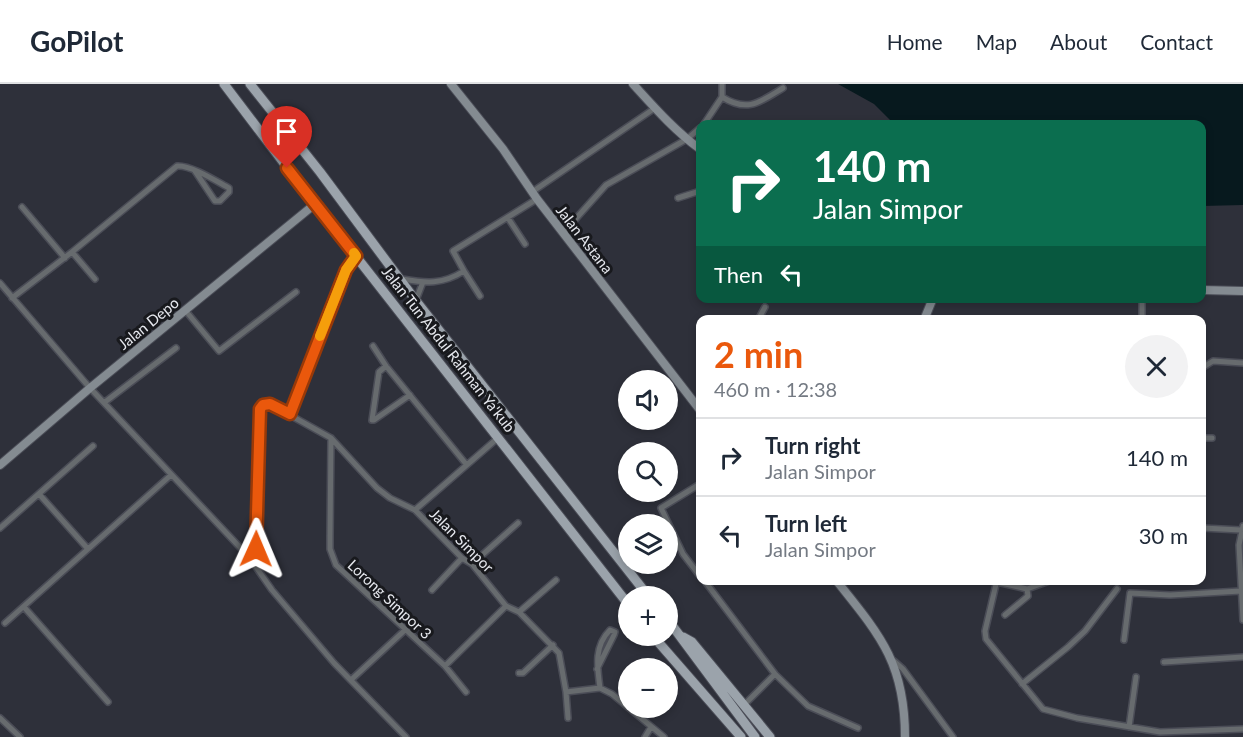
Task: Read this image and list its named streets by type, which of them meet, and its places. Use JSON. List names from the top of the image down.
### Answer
{
  "streets": {
    "main road": ["Jalan Astana", "Jalan Depo", "Jalan Tun Abdul Rahman Ya'kub"],
    "street": ["Jalan Simpor", "Lorong Simpor 3"]
  },
  "crossings": [
    ["Jalan Depo", "Jalan Tun Abdul Rahman Ya'kub"],
    ["Jalan Simpor", "Lorong Simpor 3"]
  ],
  "page": {
    "header": "GoPilot",
    "nav": [
      "Home",
      "Map",
      "About",
      "Contact"
    ],
    "turn": ["140 m", "Jalan Simpor"],
    "then": "Then",
    "heading": ["2 min", "460 m · 12:38"],
    "map_buttons": ["+", "−"],
    "list": [
      {
        "name": "Turn right",
        "note": "Jalan Simpor",
        "value": "140 m"
      },
      {
        "name": "Turn left",
        "note": "Jalan Simpor",
        "value": "30 m"
      }
    ]
  }
}
